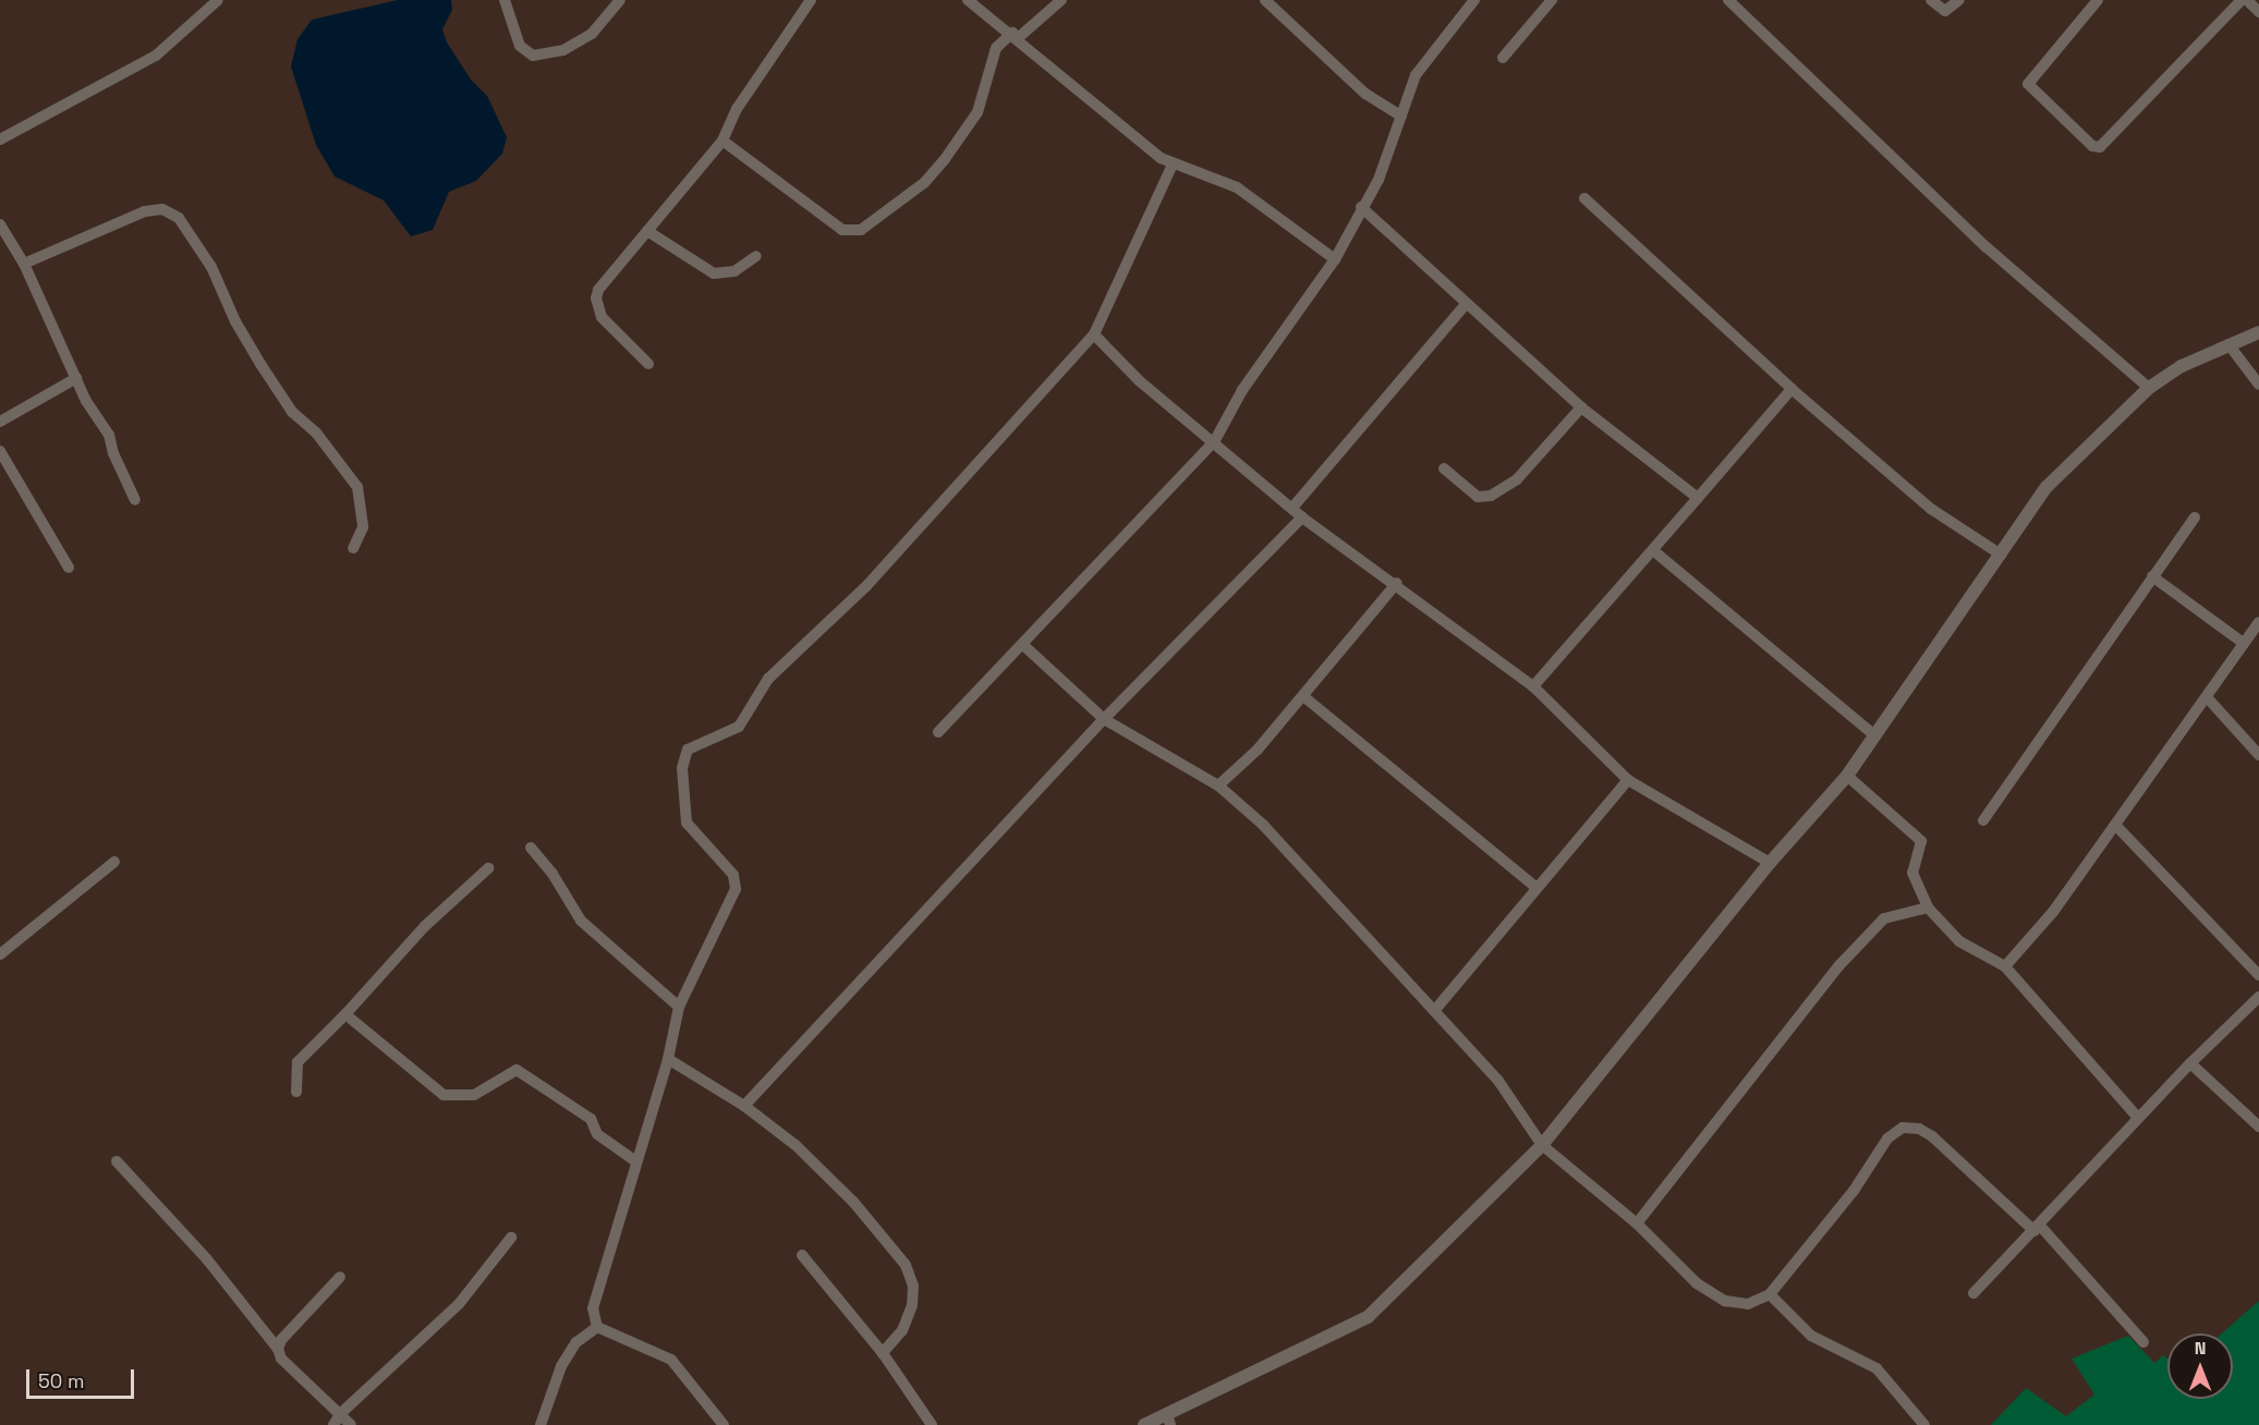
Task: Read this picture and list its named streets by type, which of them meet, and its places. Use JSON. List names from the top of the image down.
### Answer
{
  "scale_bar": "50 m",
  "north": "top"
}
